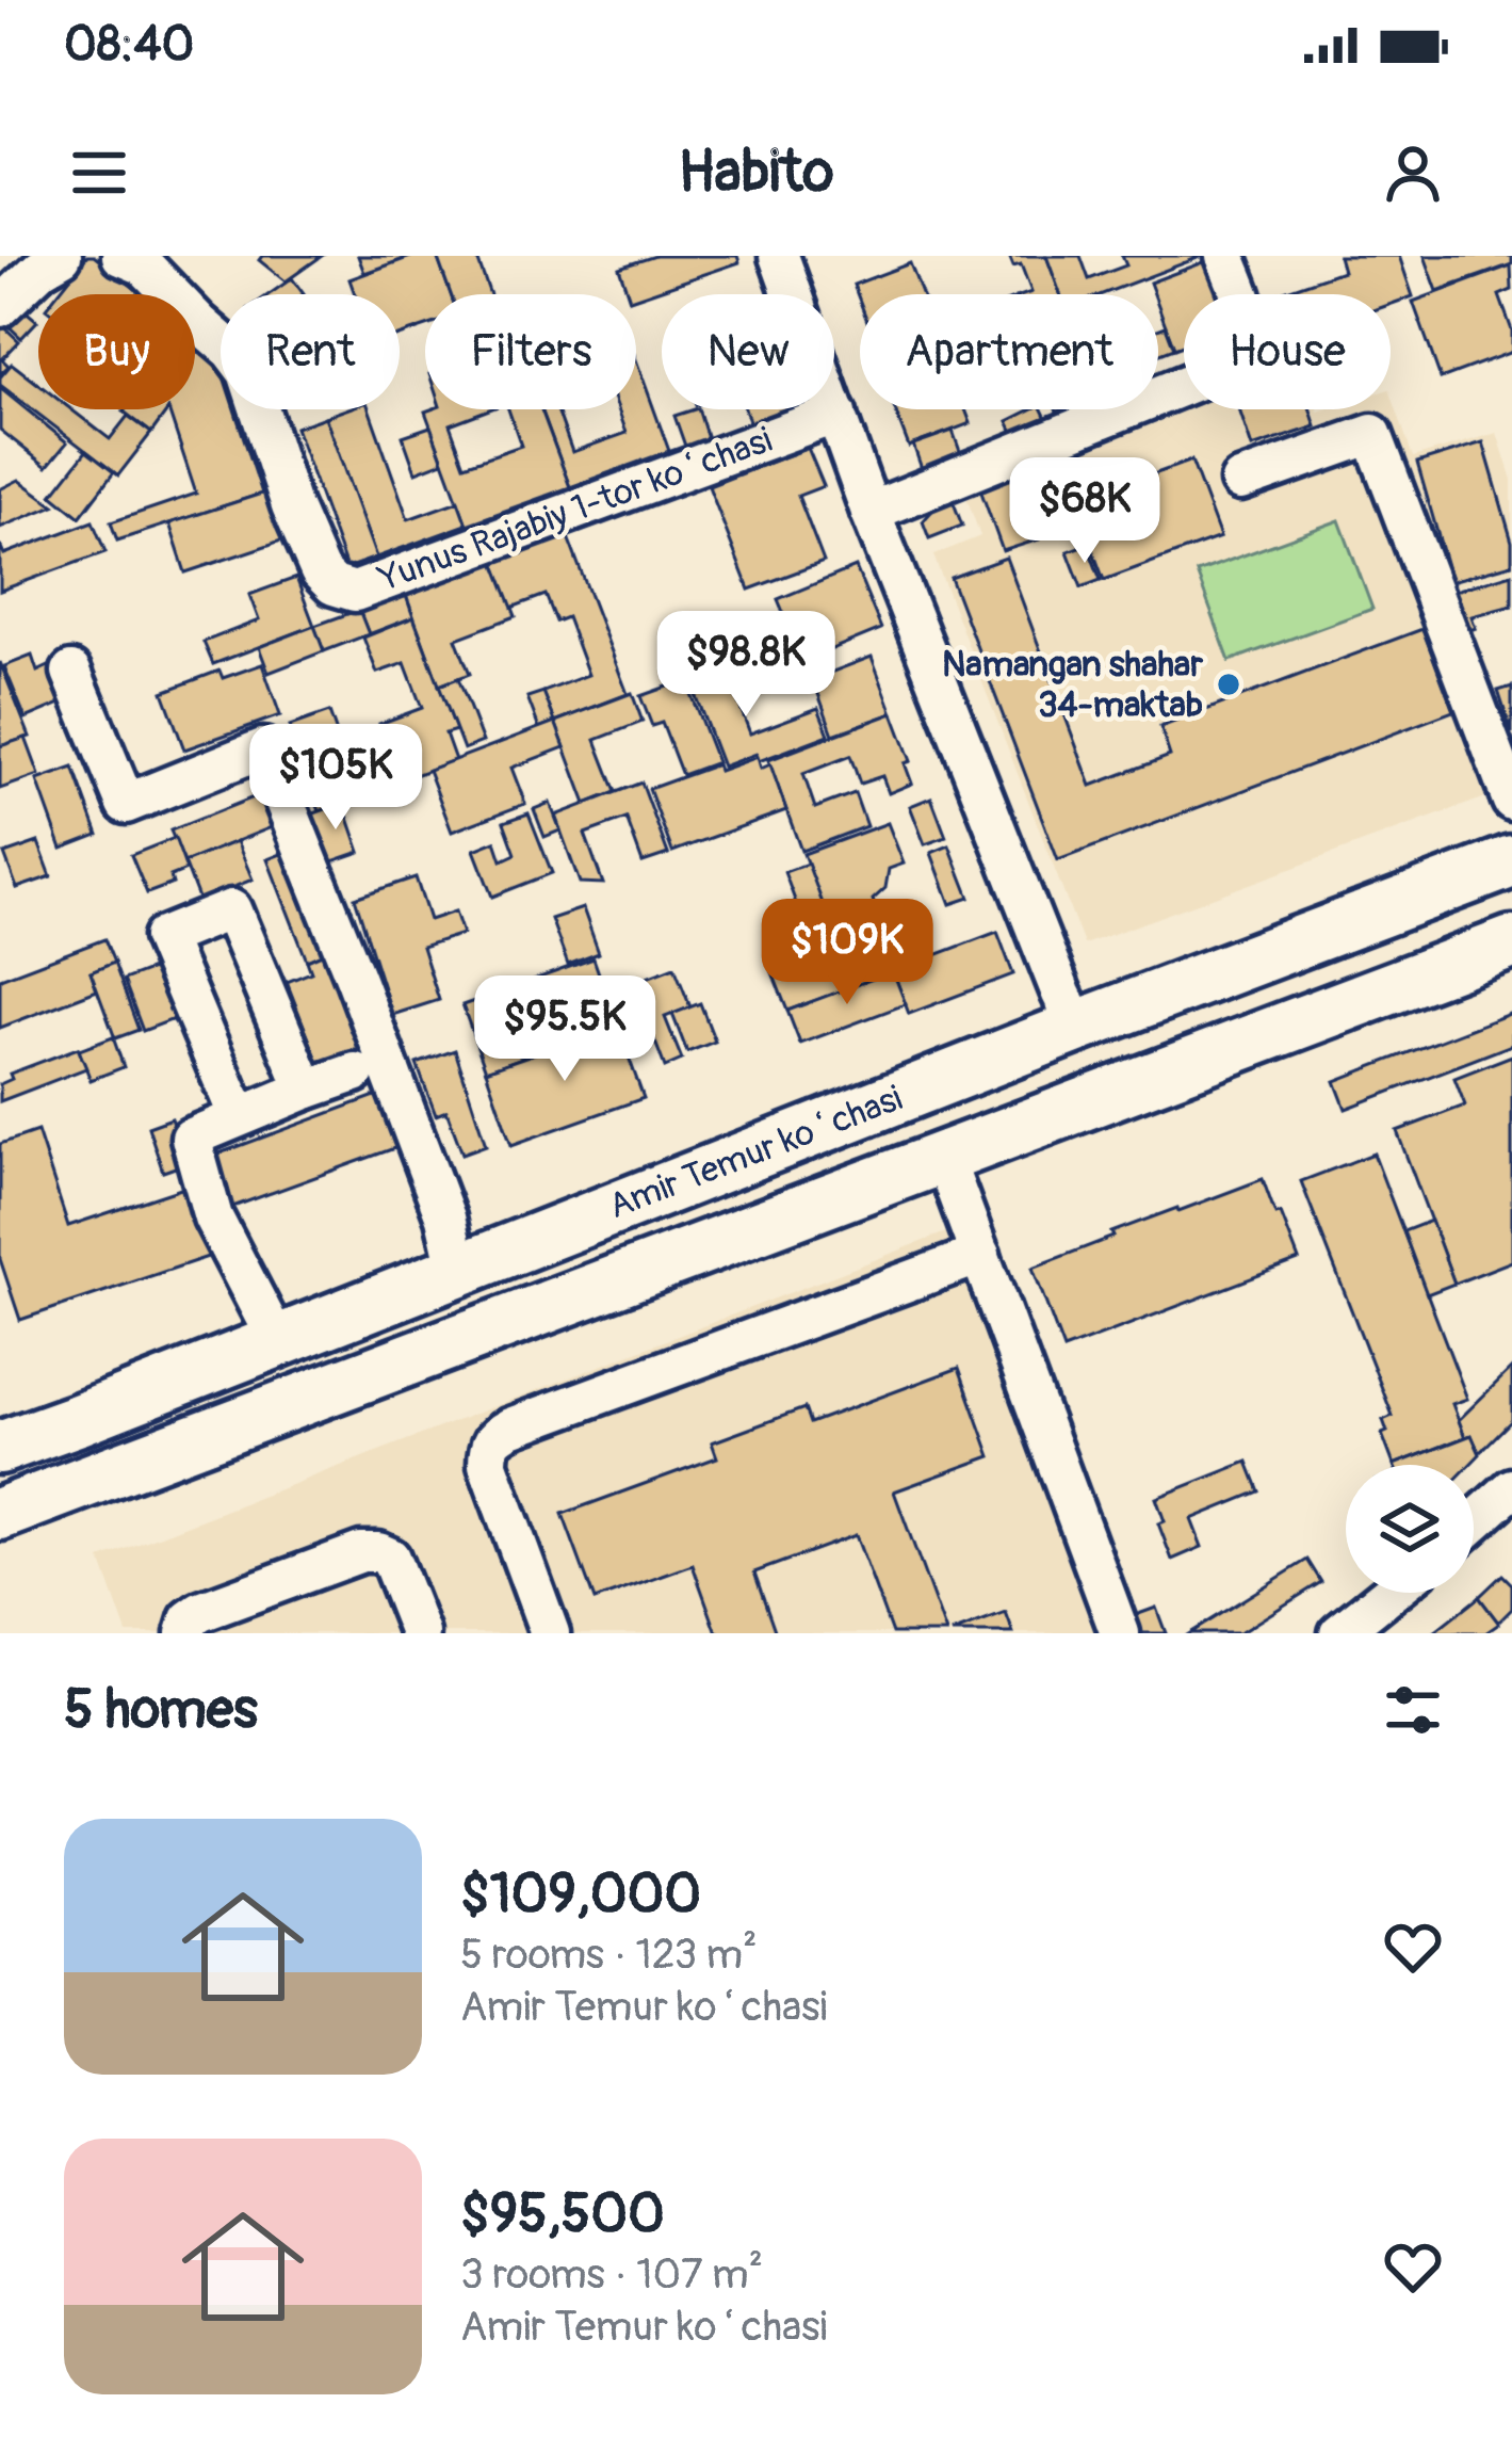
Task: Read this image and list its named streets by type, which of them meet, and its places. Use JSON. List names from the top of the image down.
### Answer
{
  "streets": {
    "main road": ["Amir Temur koʻchasi"],
    "street": ["Yunus Rajabiy 1-tor koʻchasi"]
  },
  "places": ["Namangan shahar 34-maktab"],
  "page": {
    "status": "08:40",
    "header": "Habito",
    "chip": [
      "Buy",
      "Rent",
      "Filters",
      "New",
      "Apartment",
      "House"
    ],
    "price": [
      "$68K",
      "$98.8K",
      "$105K",
      "$109K",
      "$95.5K"
    ],
    "heading": "5 homes",
    "list": [
      {
        "name": "$109,000",
        "note": "5 rooms · 123 m² · Amir Temur koʻchasi"
      },
      {
        "name": "$95,500",
        "note": "3 rooms · 107 m² · Amir Temur koʻchasi"
      }
    ]
  }
}
